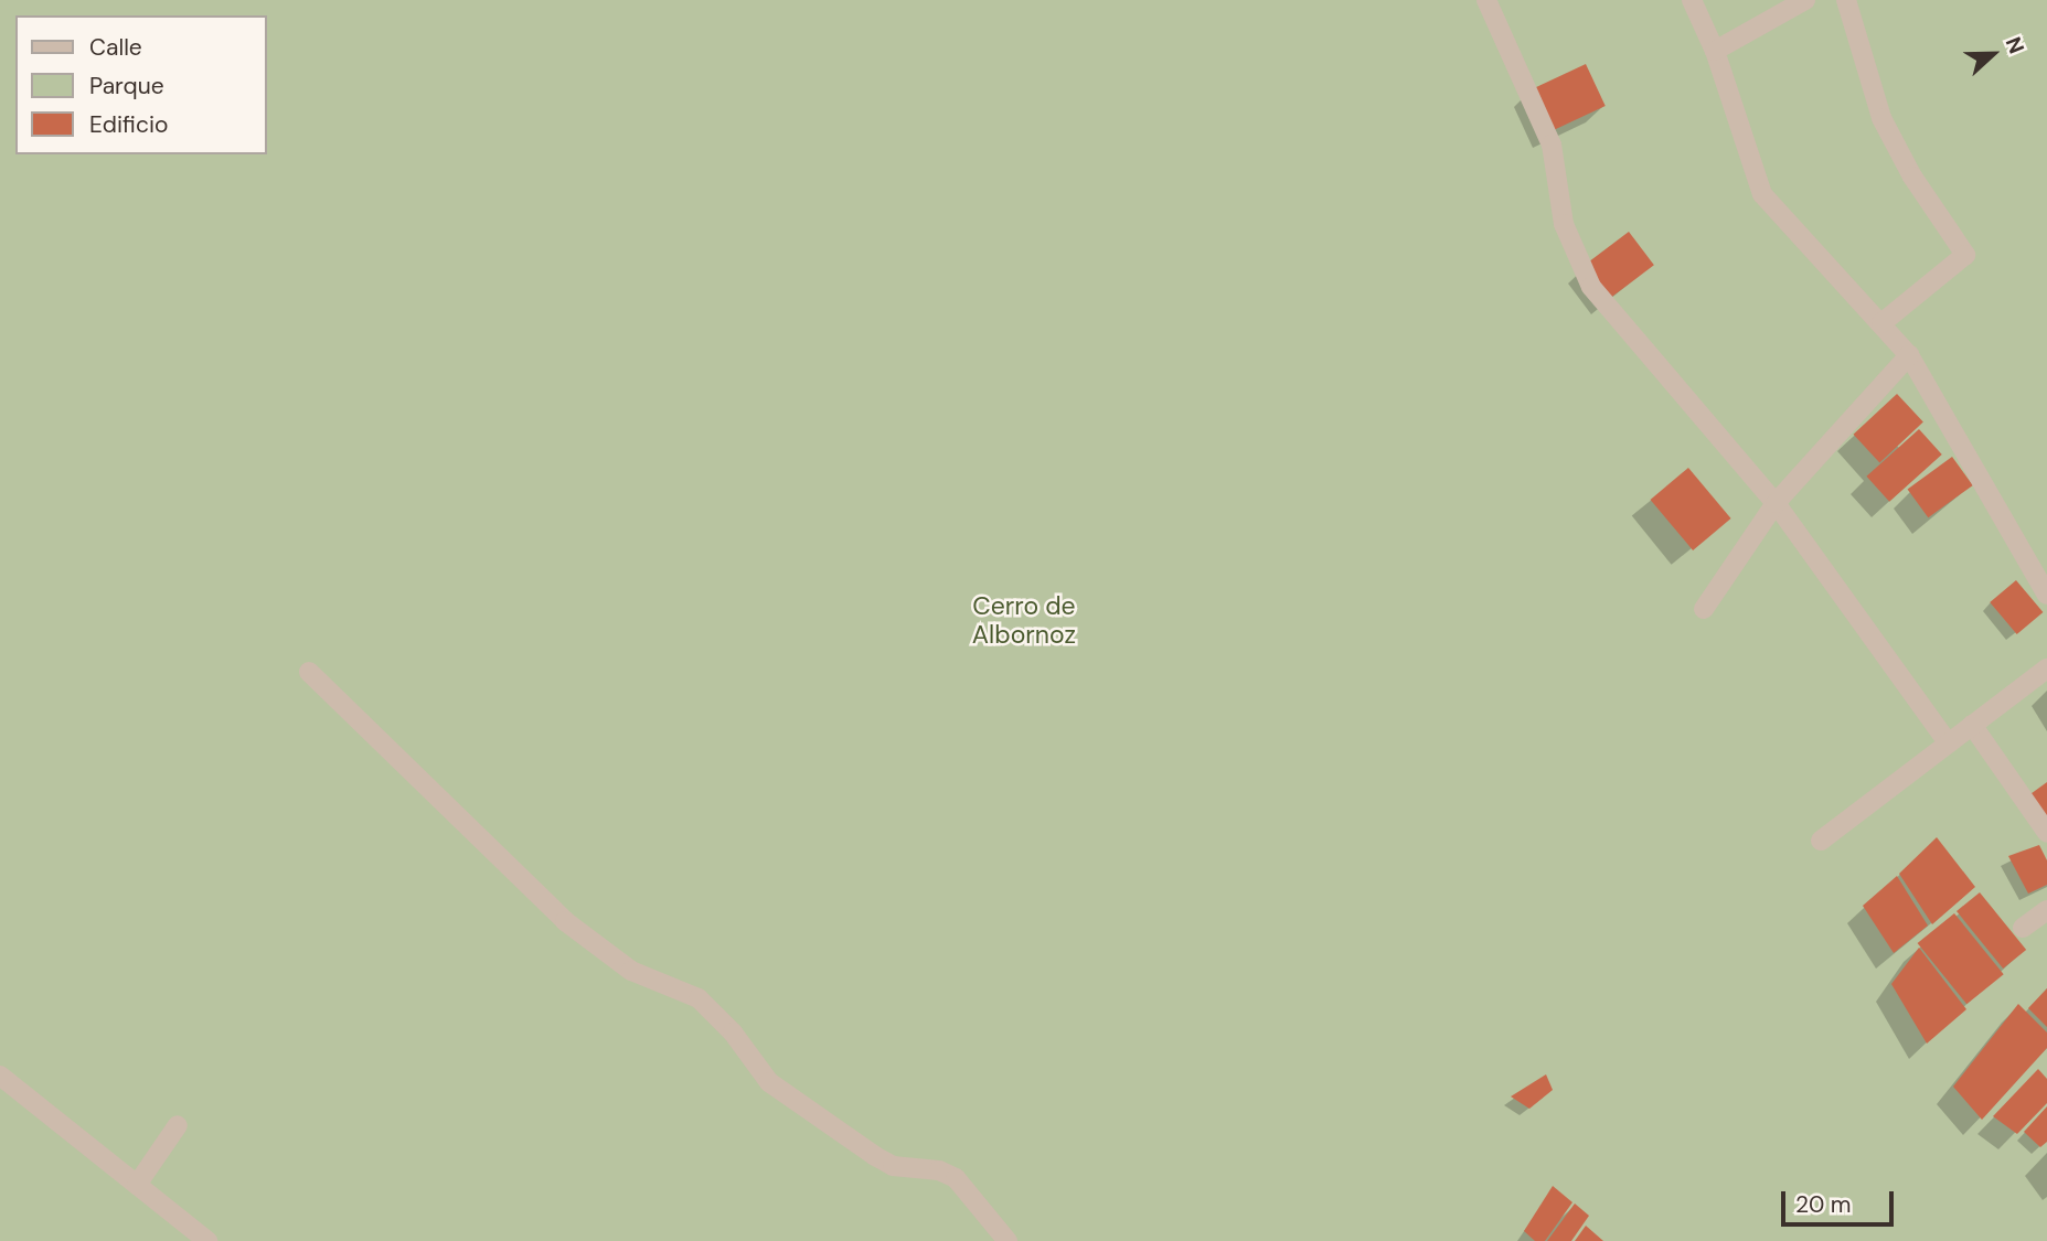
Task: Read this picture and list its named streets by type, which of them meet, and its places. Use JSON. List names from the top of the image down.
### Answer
{
  "parks": ["Cerro de Albornoz"],
  "legend": ["Calle", "Parque", "Edificio"],
  "scale_bar": "20 m",
  "north": "right"
}
